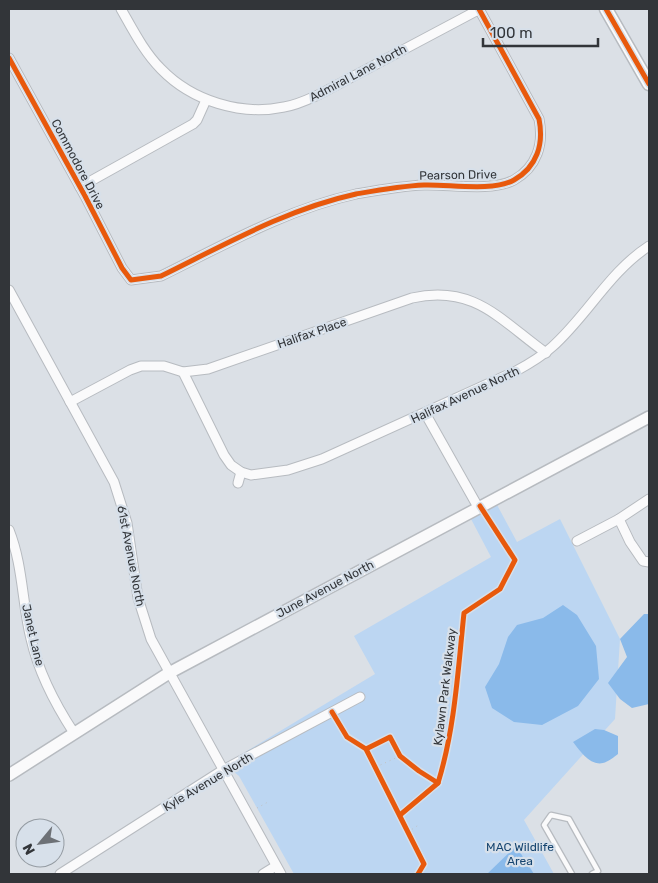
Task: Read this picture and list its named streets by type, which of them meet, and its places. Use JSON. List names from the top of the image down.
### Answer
{
  "streets": {
    "street": [
      "Admiral Lane North",
      "Commodore Drive",
      "Pearson Drive",
      "Halifax Place",
      "Halifax Avenue North",
      "61st Avenue North",
      "June Avenue North",
      "Janet Lane",
      "Kyle Avenue North"
    ],
    "cycle path": ["Kylawn Park Walkway"]
  },
  "crossings": [
    ["Admiral Lane North", "Pearson Drive"],
    ["Commodore Drive", "Pearson Drive"],
    ["Halifax Place", "Halifax Avenue North"],
    ["Halifax Place", "61st Avenue North"],
    ["61st Avenue North", "June Avenue North"],
    ["61st Avenue North", "Kyle Avenue North"],
    ["June Avenue North", "Janet Lane"]
  ],
  "parks": ["MAC Wildlife Area"],
  "scale_bar": "100 m",
  "north": "bottom left"
}
